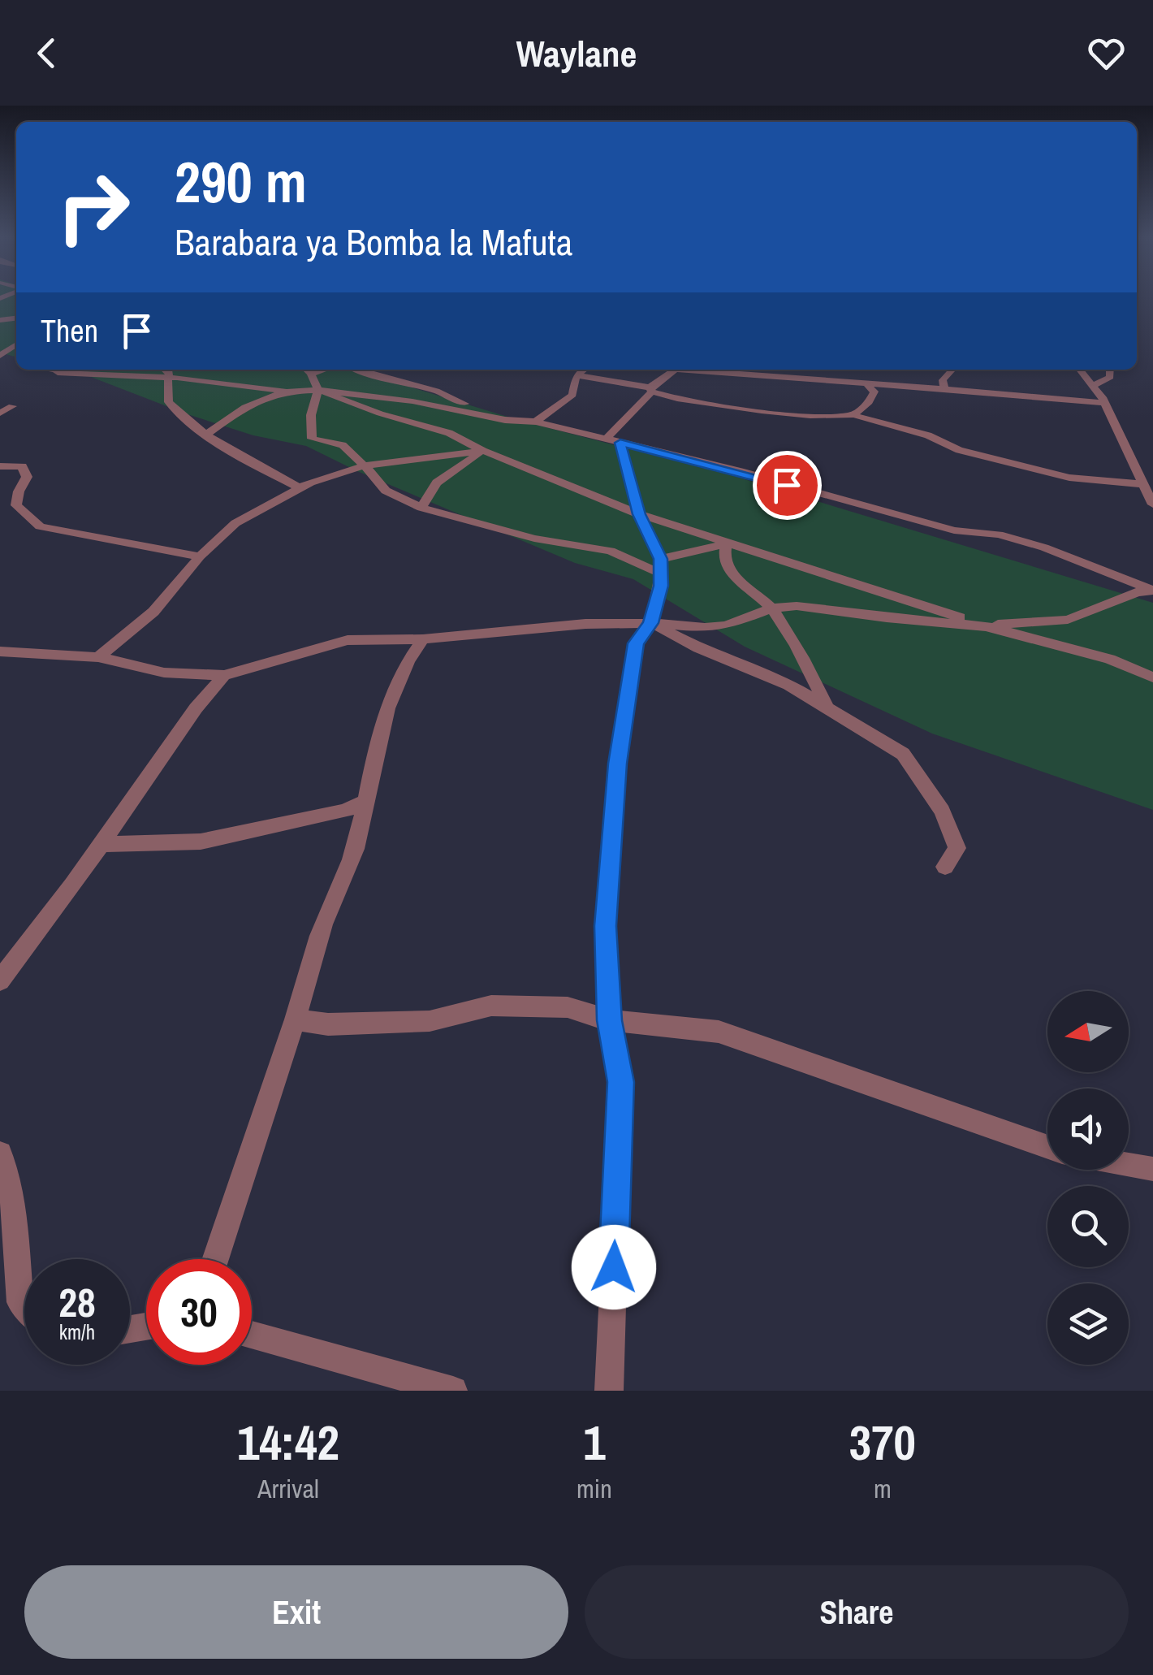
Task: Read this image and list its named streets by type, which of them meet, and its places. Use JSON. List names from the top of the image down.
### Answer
{
  "north": "left",
  "page": {
    "header": "Waylane",
    "turn": ["290 m", "Barabara ya Bomba la Mafuta"],
    "then": "Then",
    "speed": "28 km/h",
    "limit": "30",
    "eta": [
      "14:42",
      "Arrival",
      "1",
      "min",
      "370",
      "m"
    ],
    "buttons": ["Exit", "Share"]
  }
}
